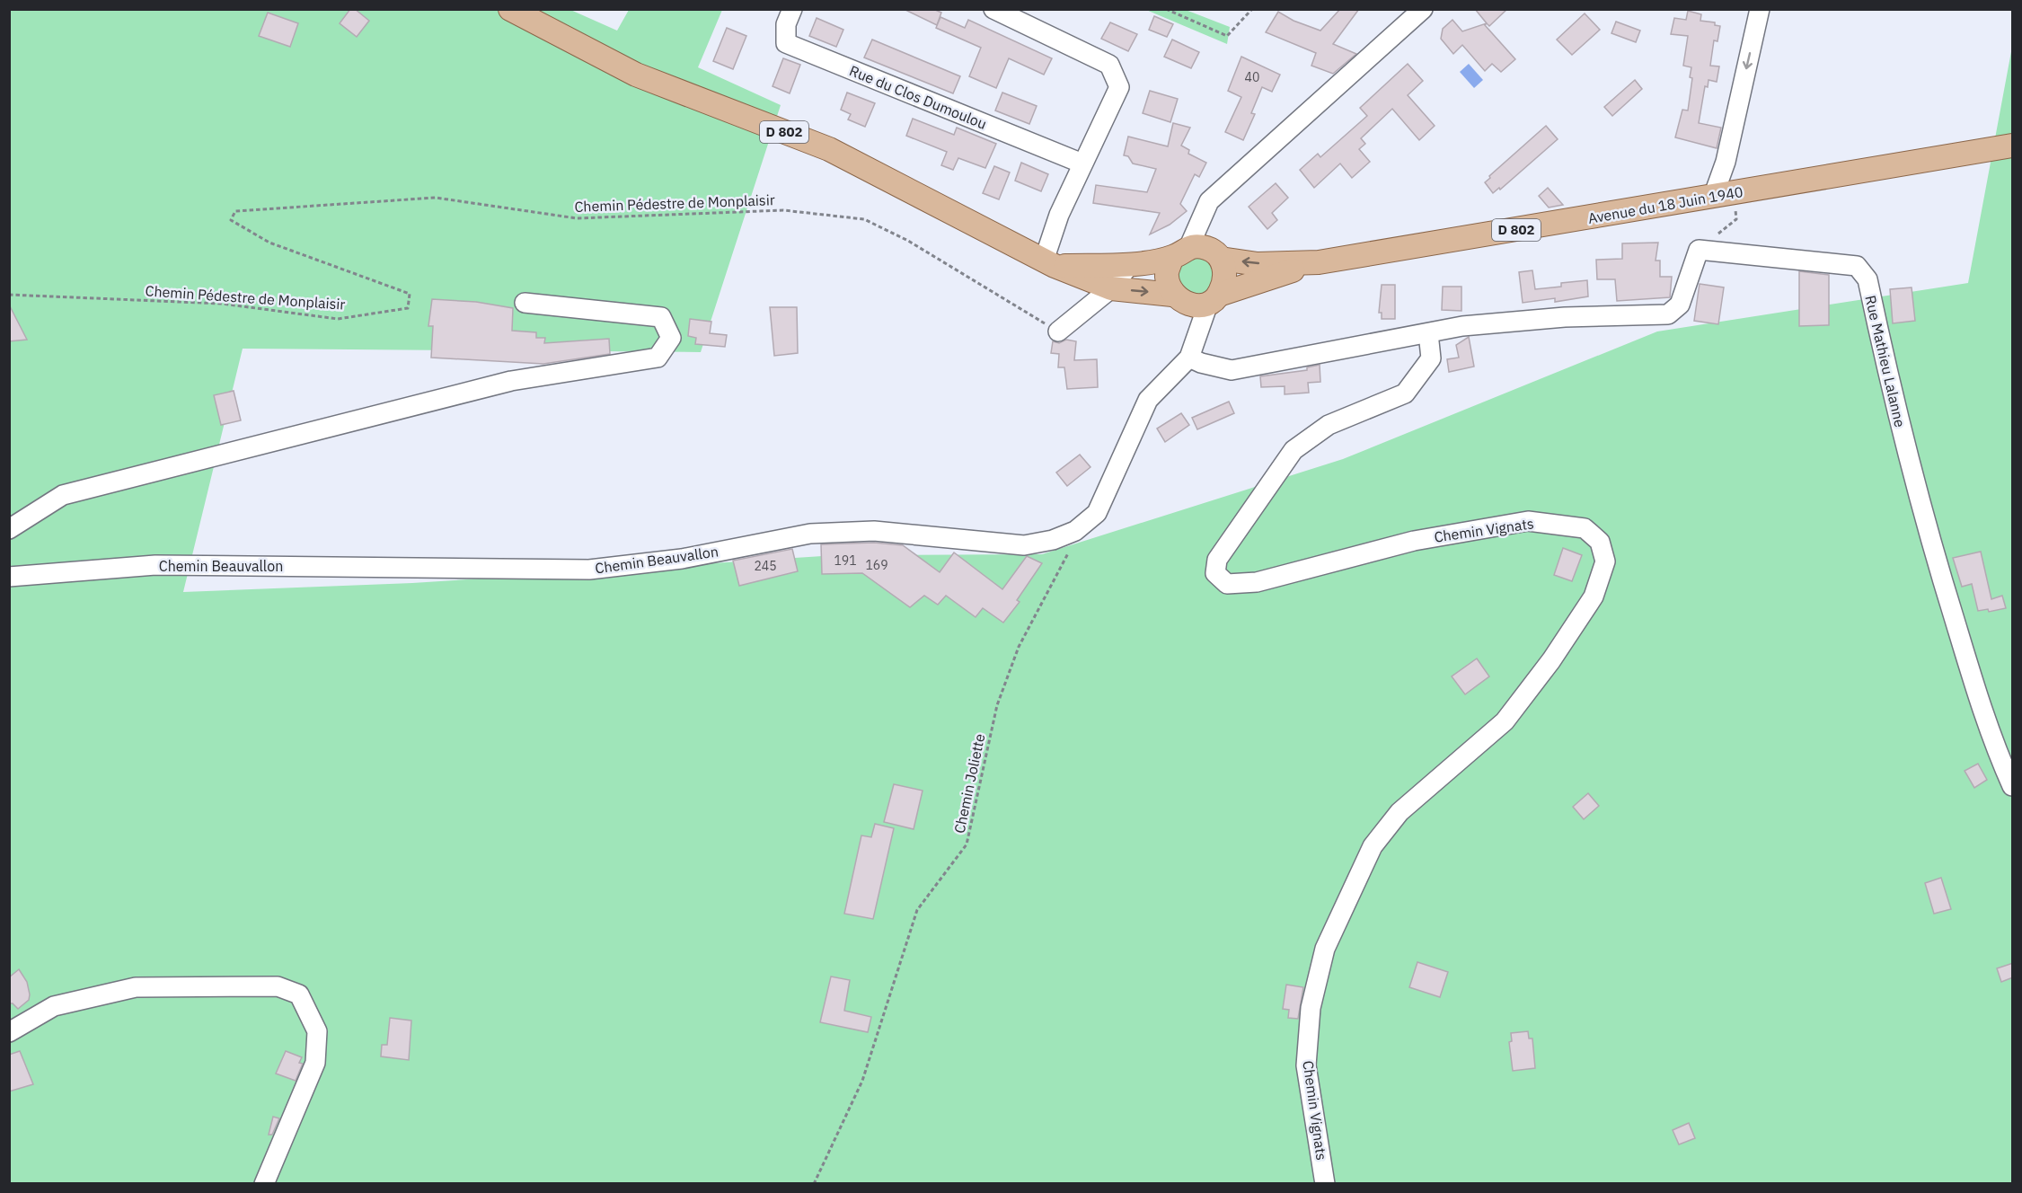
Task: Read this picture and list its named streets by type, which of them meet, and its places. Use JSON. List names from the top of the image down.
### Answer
{
  "streets": {
    "main road": ["D 802", "Avenue du 18 Juin 1940"],
    "street": [
      "Rue du Clos Dumoulou",
      "Rue Mathieu Lalanne",
      "Chemin Vignats",
      "Chemin Beauvallon"
    ],
    "path": ["Chemin Pédestre de Monplaisir", "Chemin Joliette"]
  },
  "crossings": [
    ["D 802", "Avenue du 18 Juin 1940"],
    ["D 802", "Chemin Beauvallon"],
    ["Avenue du 18 Juin 1940", "Chemin Beauvallon"],
    ["Chemin Beauvallon", "Chemin Joliette"]
  ],
  "house_numbers": [
    "40",
    "191",
    "169",
    "245"
  ]
}
